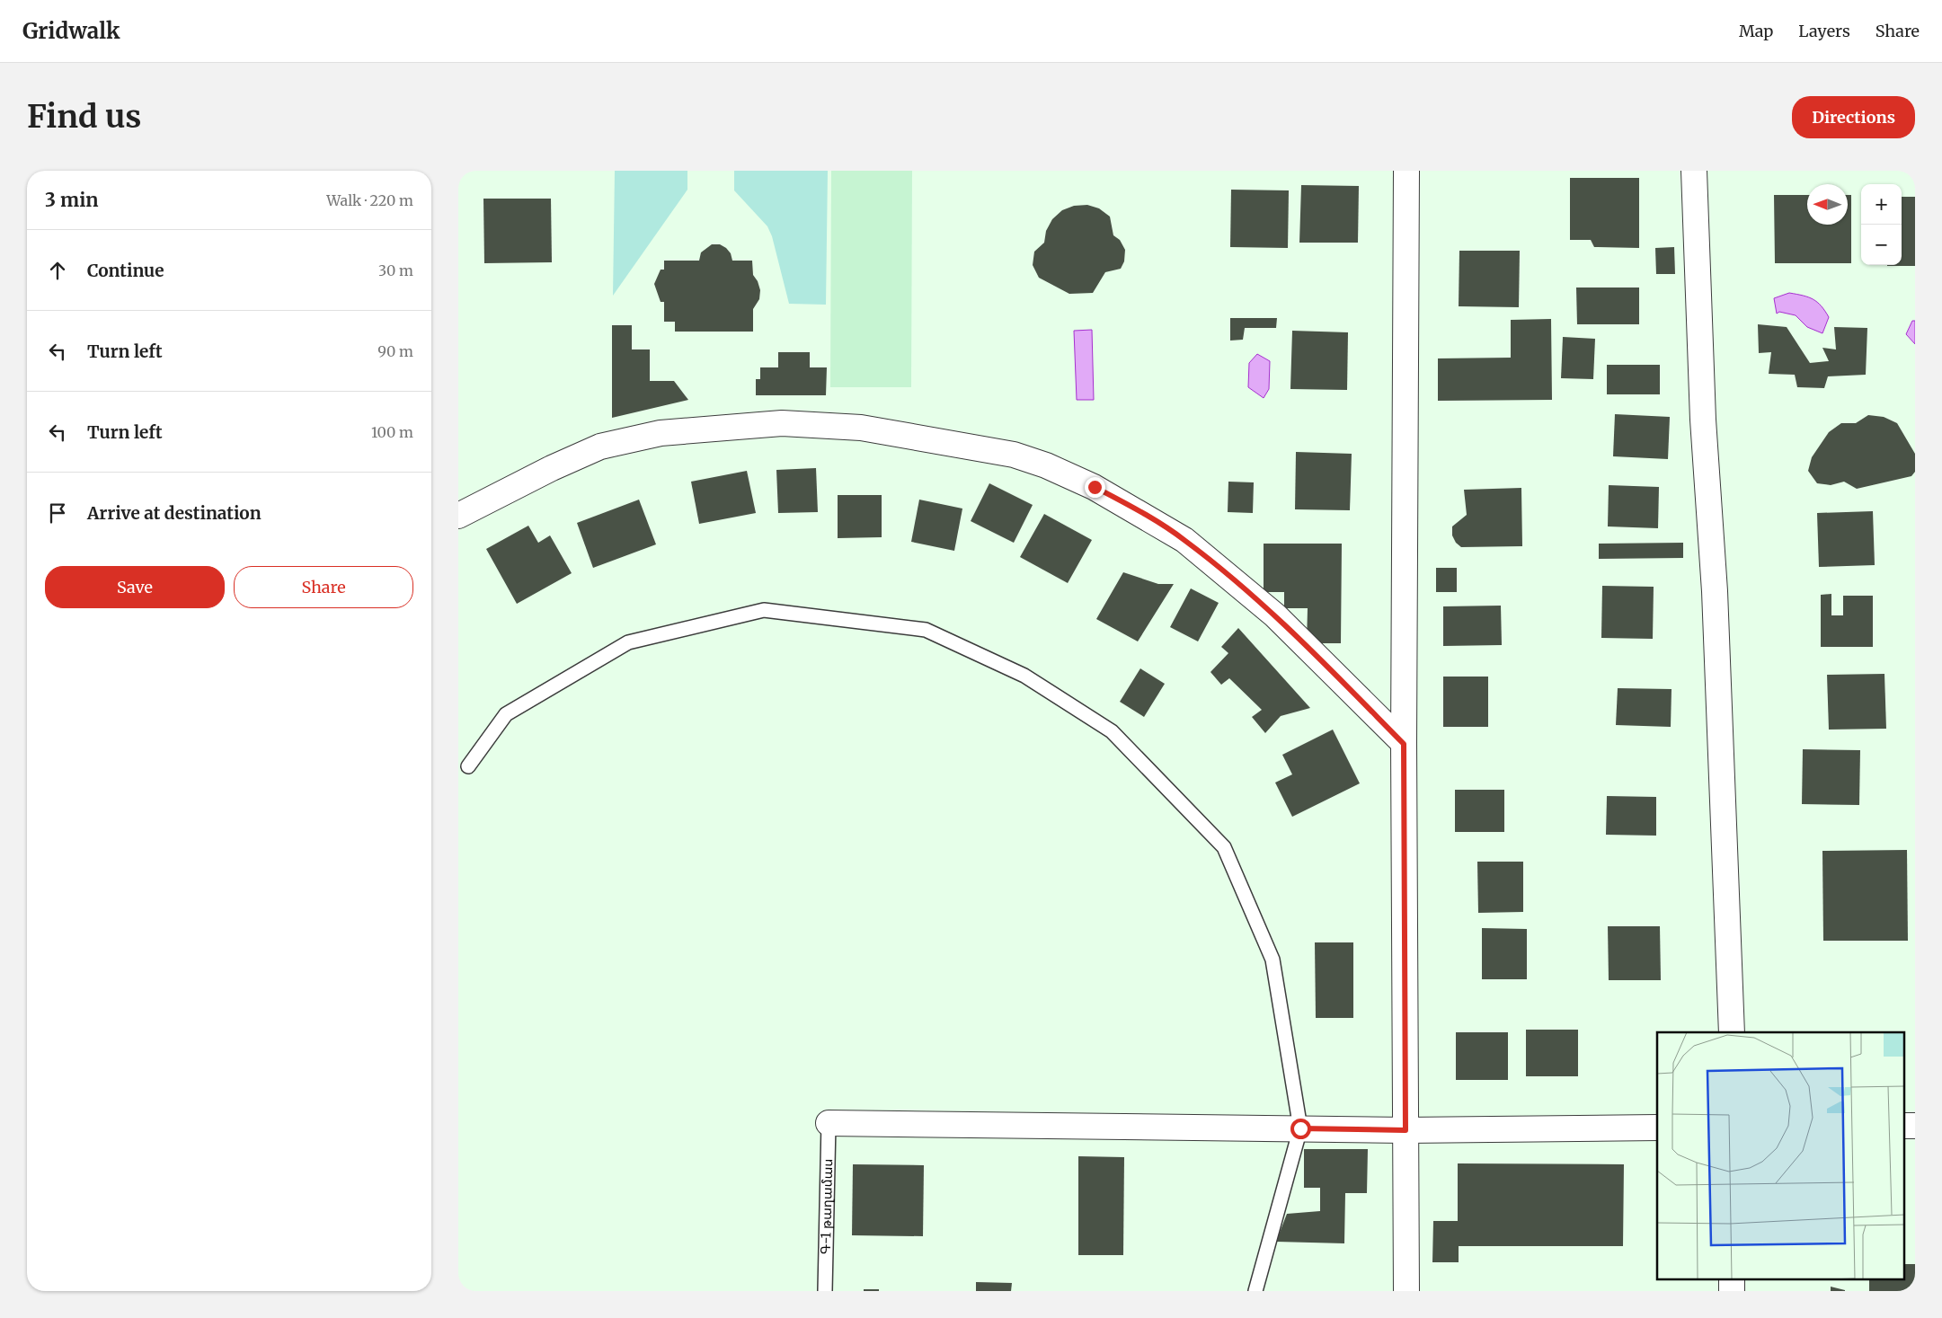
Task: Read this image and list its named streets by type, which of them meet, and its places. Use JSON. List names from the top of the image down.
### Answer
{
  "streets": {
    "lane": ["Գ-1 թաղամաս"]
  },
  "north": "left",
  "page": {
    "header": "Gridwalk",
    "nav": ["Map", "Layers", "Share"],
    "buttons": [
      "Directions",
      ["Save", "Share"]
    ],
    "title": "Find us",
    "heading": ["3 min", "Walk · 220 m"],
    "map_buttons": ["+", "−"],
    "list": [
      ["Continue", "30 m"],
      ["Turn left", "90 m"],
      ["Turn left", "100 m"],
      "Arrive at destination"
    ]
  }
}
